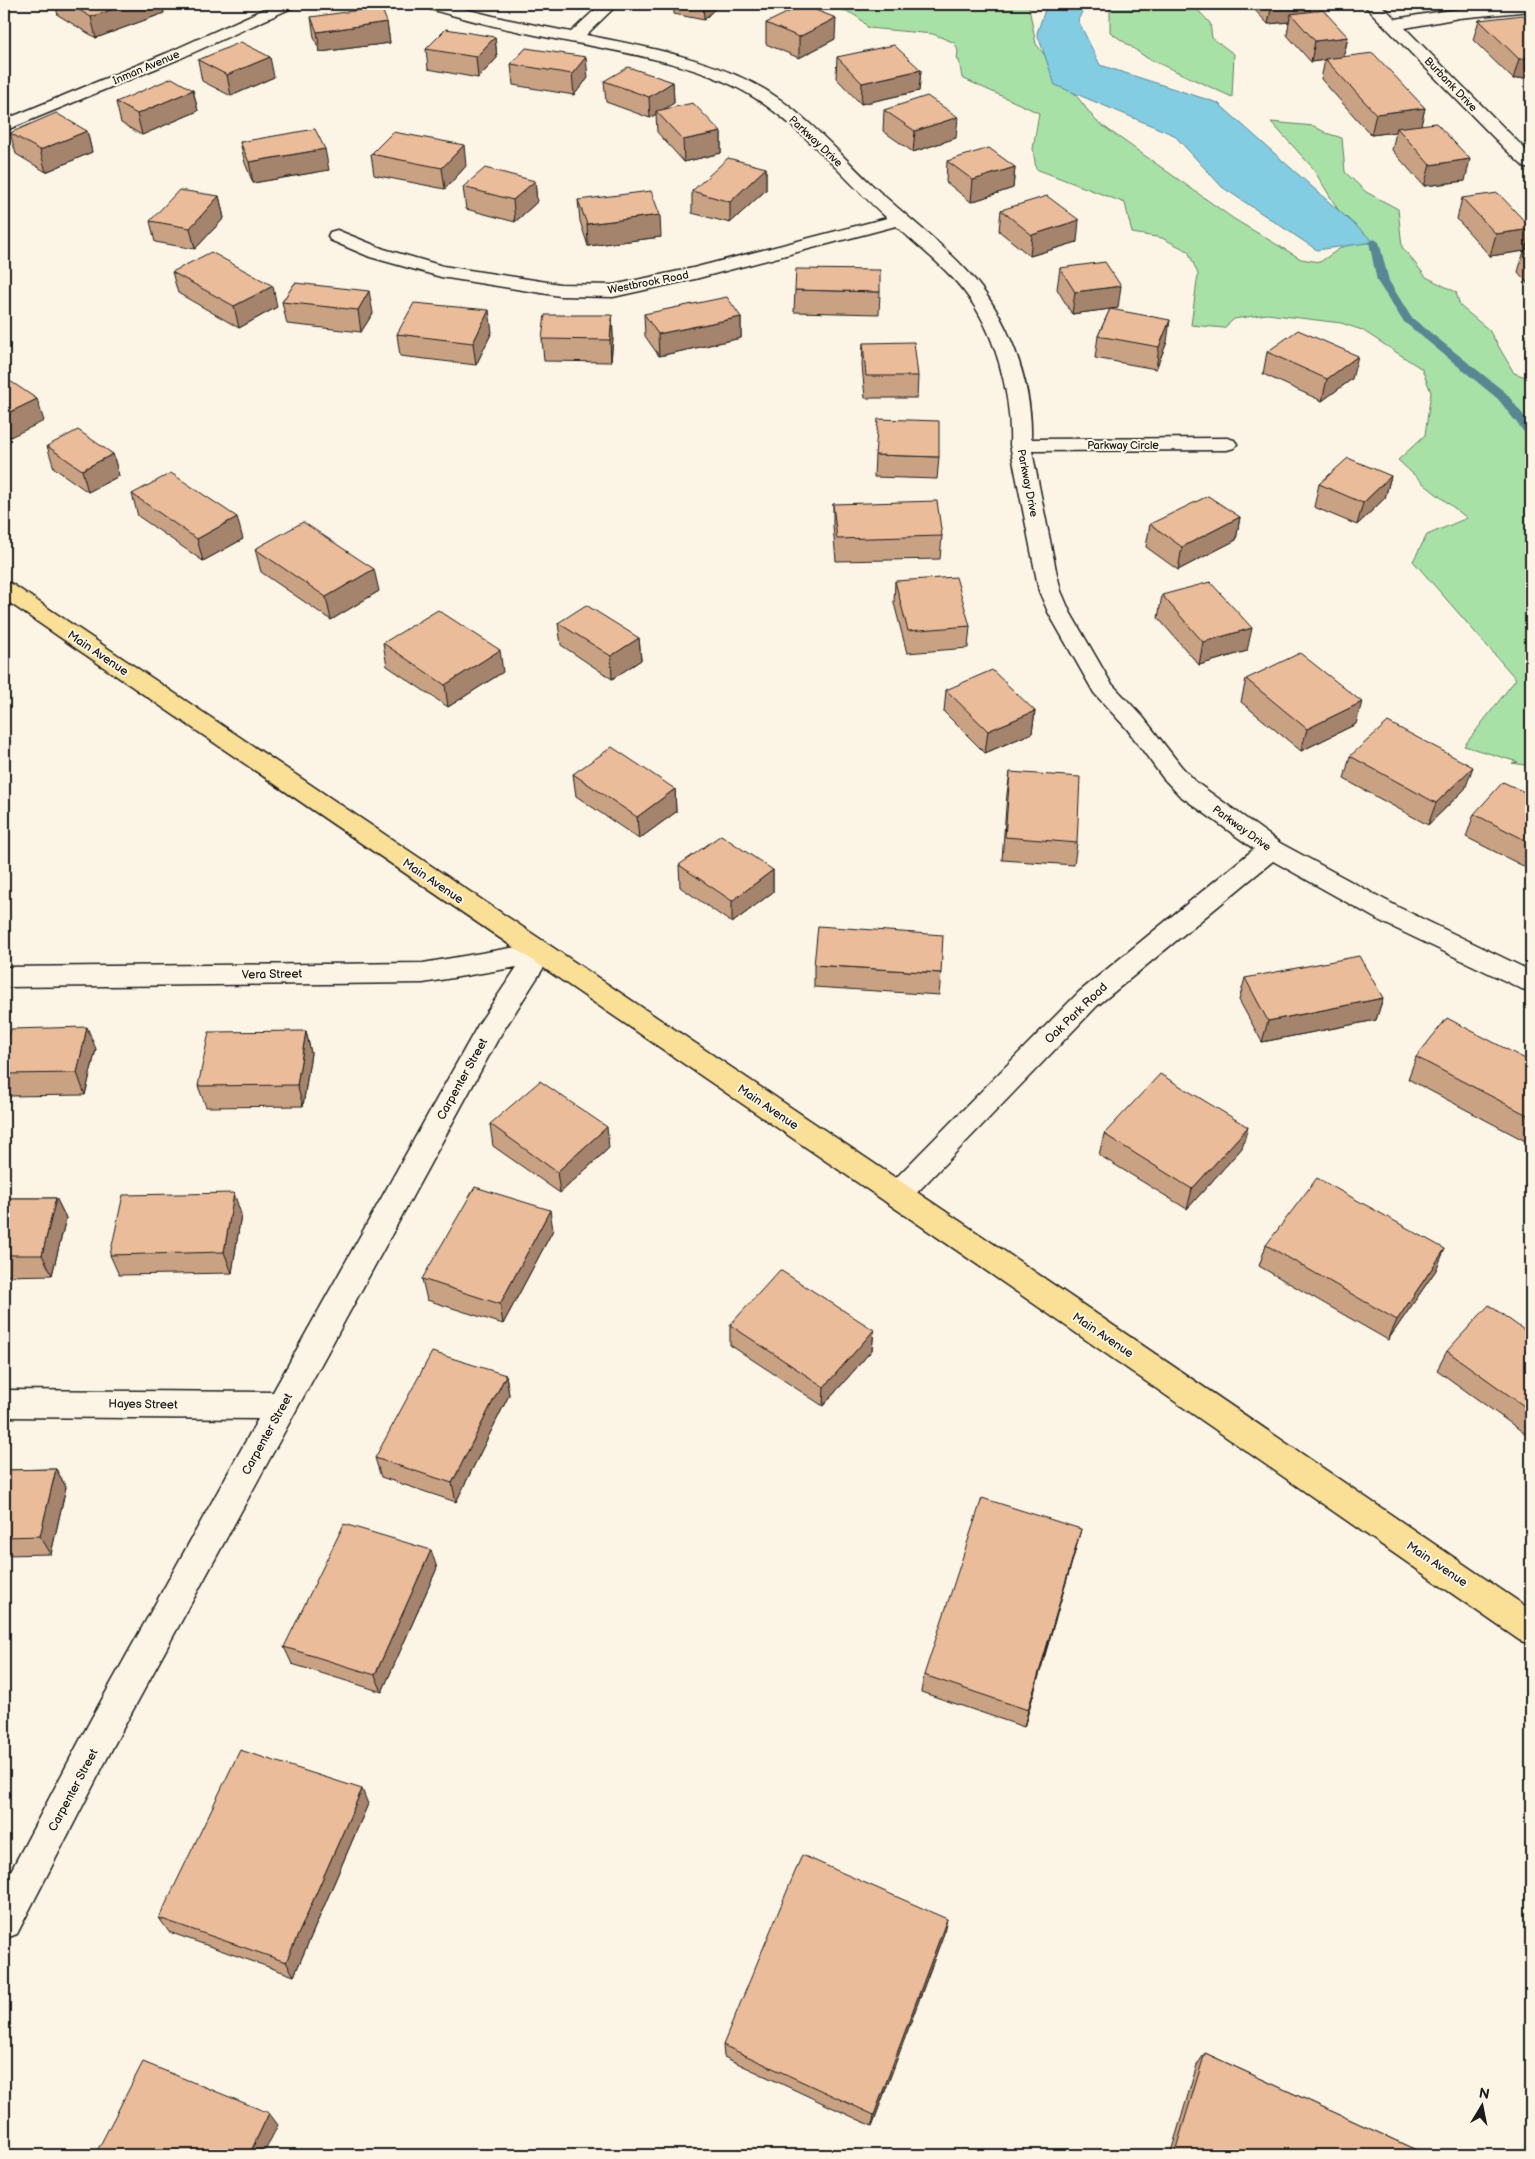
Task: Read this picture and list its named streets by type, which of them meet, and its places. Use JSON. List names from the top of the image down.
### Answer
{
  "streets": {
    "main road": ["Main Avenue"],
    "street": [
      "Inman Avenue",
      "Burbank Drive",
      "Parkway Drive",
      "Westbrook Road",
      "Parkway Circle",
      "Vera Street",
      "Oak Park Road",
      "Carpenter Street",
      "Hayes Street"
    ]
  },
  "crossings": [
    ["Parkway Drive", "Westbrook Road"],
    ["Parkway Drive", "Parkway Circle"],
    ["Parkway Drive", "Oak Park Road"],
    ["Main Avenue", "Vera Street"],
    ["Main Avenue", "Oak Park Road"],
    ["Main Avenue", "Carpenter Street"],
    ["Vera Street", "Carpenter Street"],
    ["Carpenter Street", "Hayes Street"]
  ],
  "north": "top"
}
